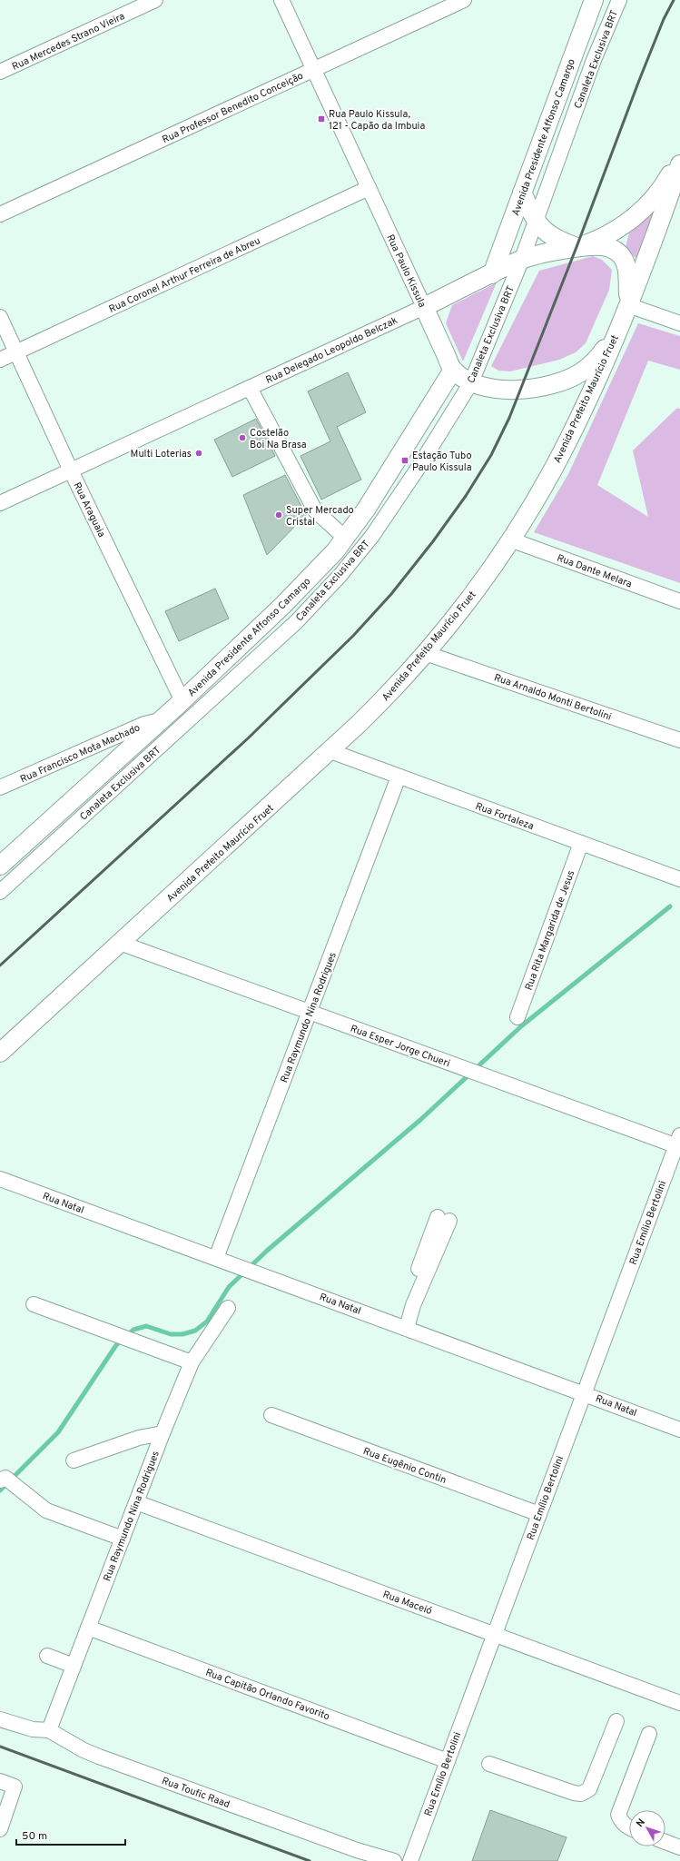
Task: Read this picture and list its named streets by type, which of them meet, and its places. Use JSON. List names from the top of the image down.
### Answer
{
  "streets": {
    "main road": [
      "Avenida Presidente Affonso Camargo",
      "Rua Paulo Kissula",
      "Rua Delegado Leopoldo Belczak",
      "Avenida Prefeito Maurício Fruet"
    ],
    "street": [
      "Rua Mercedes Strano Vieira",
      "Canaleta Exclusiva BRT",
      "Rua Professor Benedito Conceição",
      "Rua Coronel Arthur Ferreira de Abreu",
      "Rua Araguaia",
      "Rua Dante Melara",
      "Rua Arnaldo Monti Bertolini",
      "Rua Francisco Mota Machado",
      "Rua Fortaleza",
      "Rua Rita Margarida de Jesus",
      "Rua Raymundo Nina Rodrigues",
      "Rua Esper Jorge Chueri",
      "Rua Natal",
      "Rua Emílio Bertolini",
      "Rua Eugênio Contin",
      "Rua Maceió",
      "Rua Capitão Orlando Favorito",
      "Rua Toufic Raad"
    ]
  },
  "crossings": [
    ["Canaleta Exclusiva BRT", "Rua Delegado Leopoldo Belczak"],
    ["Rua Professor Benedito Conceição", "Rua Paulo Kissula"],
    ["Avenida Presidente Affonso Camargo", "Rua Paulo Kissula"],
    ["Avenida Presidente Affonso Camargo", "Rua Delegado Leopoldo Belczak"],
    ["Avenida Presidente Affonso Camargo", "Rua Araguaia"],
    ["Avenida Presidente Affonso Camargo", "Rua Francisco Mota Machado"],
    ["Rua Paulo Kissula", "Rua Coronel Arthur Ferreira de Abreu"],
    ["Rua Paulo Kissula", "Rua Delegado Leopoldo Belczak"],
    ["Rua Coronel Arthur Ferreira de Abreu", "Rua Araguaia"],
    ["Rua Delegado Leopoldo Belczak", "Avenida Prefeito Maurício Fruet"],
    ["Rua Delegado Leopoldo Belczak", "Rua Araguaia"],
    ["Avenida Prefeito Maurício Fruet", "Rua Dante Melara"],
    ["Avenida Prefeito Maurício Fruet", "Rua Arnaldo Monti Bertolini"],
    ["Avenida Prefeito Maurício Fruet", "Rua Fortaleza"],
    ["Avenida Prefeito Maurício Fruet", "Rua Esper Jorge Chueri"],
    ["Rua Fortaleza", "Rua Rita Margarida de Jesus"],
    ["Rua Fortaleza", "Rua Raymundo Nina Rodrigues"],
    ["Rua Raymundo Nina Rodrigues", "Rua Esper Jorge Chueri"],
    ["Rua Raymundo Nina Rodrigues", "Rua Natal"],
    ["Rua Raymundo Nina Rodrigues", "Rua Maceió"],
    ["Rua Raymundo Nina Rodrigues", "Rua Capitão Orlando Favorito"],
    ["Rua Raymundo Nina Rodrigues", "Rua Toufic Raad"],
    ["Rua Esper Jorge Chueri", "Rua Emílio Bertolini"],
    ["Rua Natal", "Rua Emílio Bertolini"],
    ["Rua Emílio Bertolini", "Rua Eugênio Contin"],
    ["Rua Emílio Bertolini", "Rua Maceió"],
    ["Rua Emílio Bertolini", "Rua Capitão Orlando Favorito"]
  ],
  "places": {
    "transit": ["Rua Paulo Kissula, 121 - Capão da Imbuia", "Estação Tubo Paulo Kissula"],
    "other": ["Costelão Boi Na Brasa", "Multi Loterias", "Super Mercado Cristal"]
  },
  "scale_bar": "50 m",
  "north": "top left"
}
